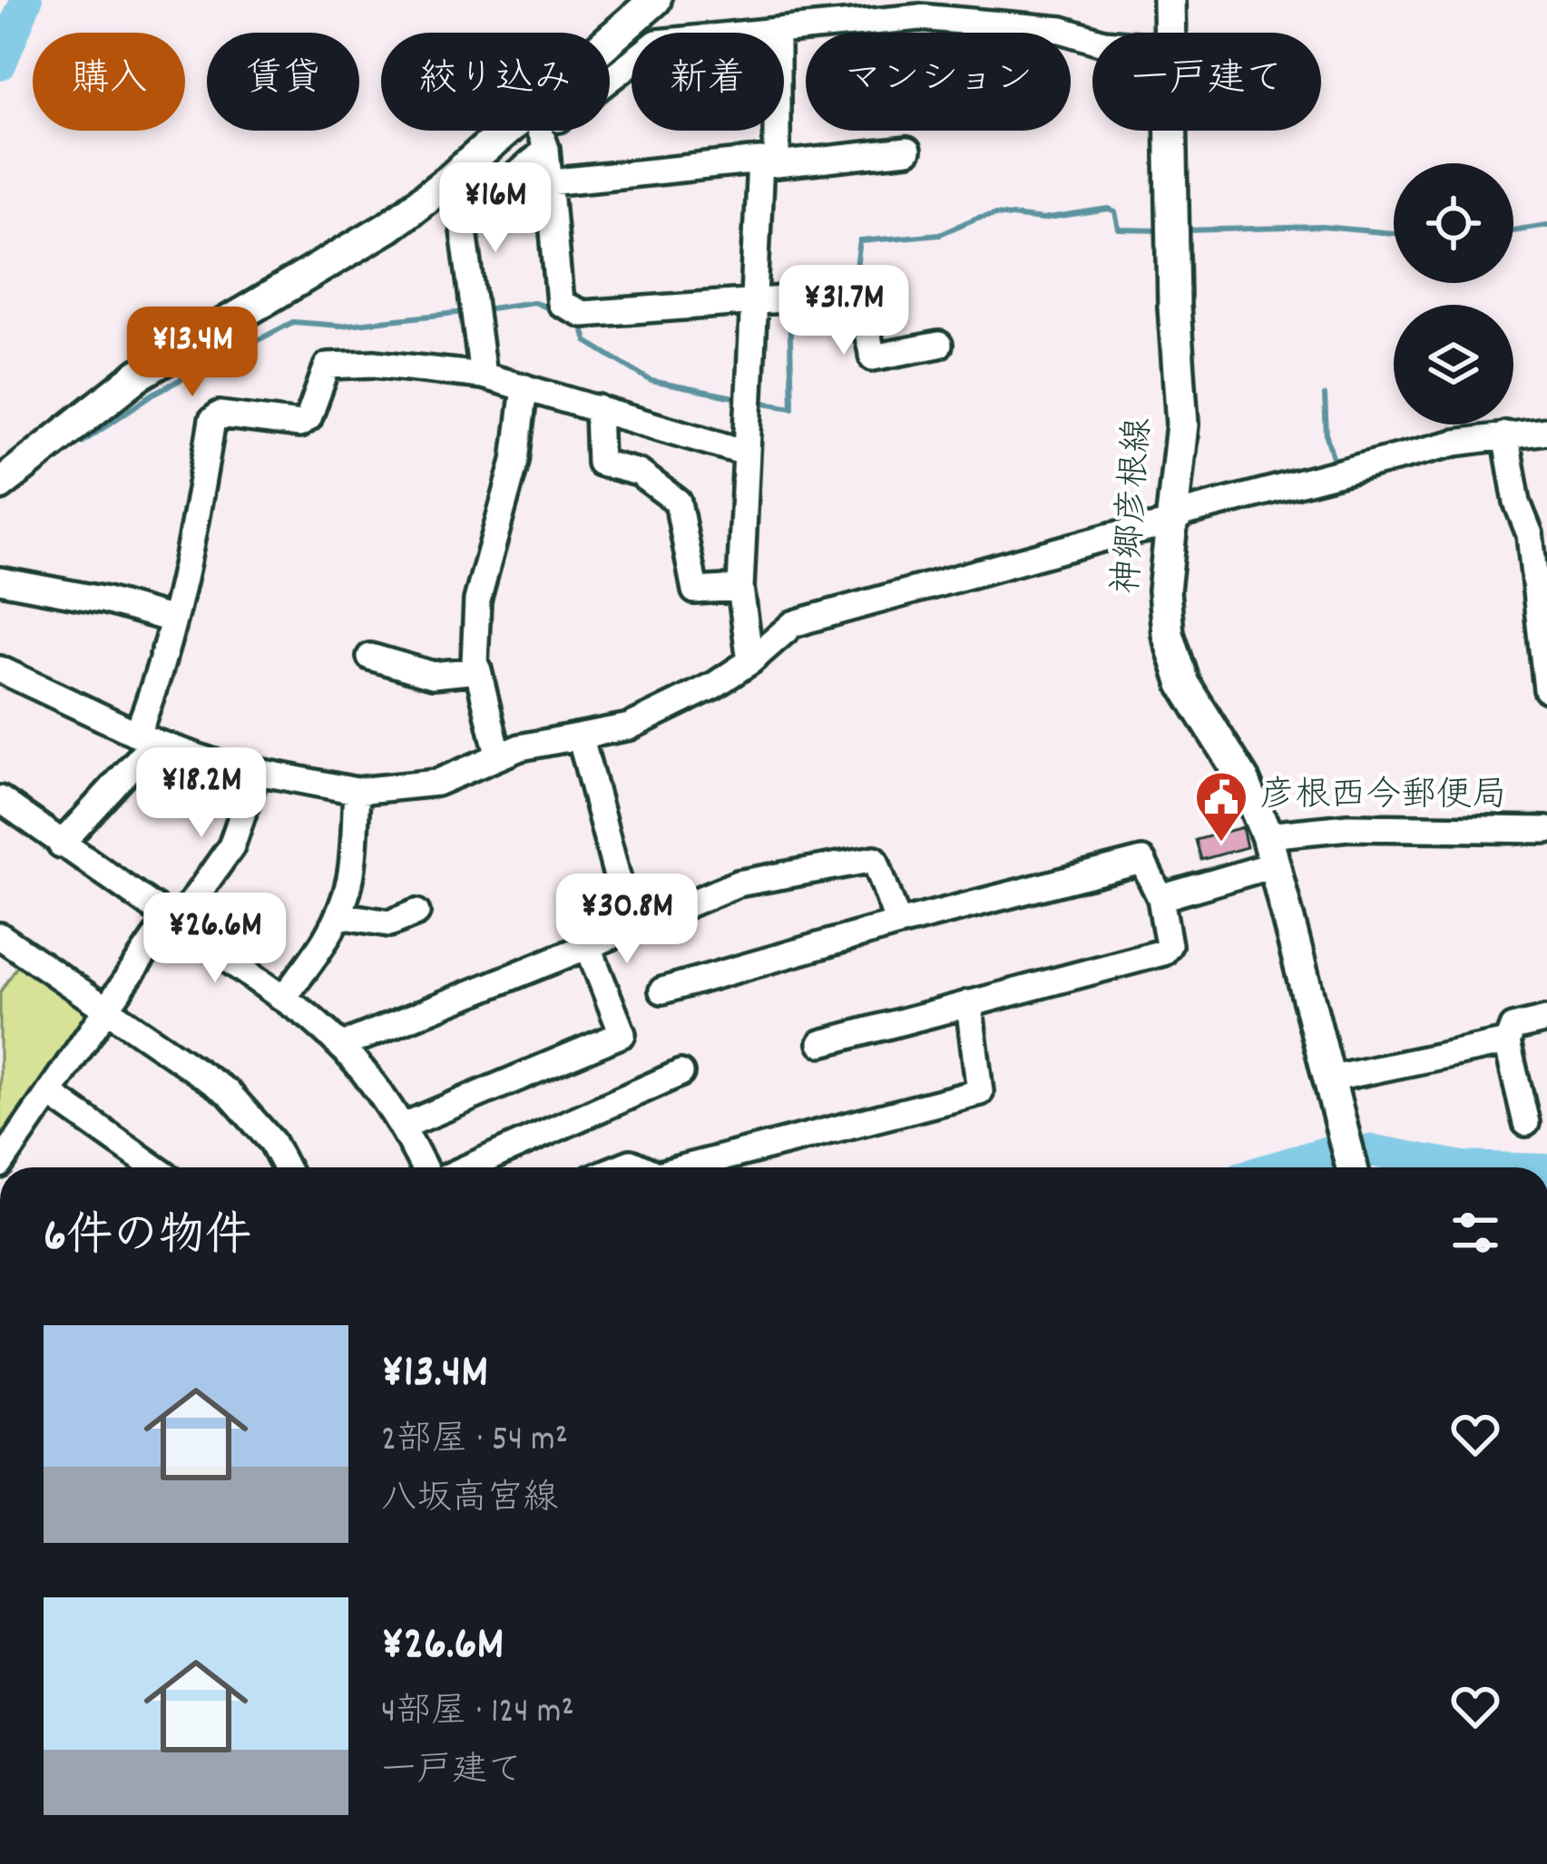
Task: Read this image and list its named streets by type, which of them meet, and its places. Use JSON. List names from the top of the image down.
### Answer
{
  "streets": {
    "main road": ["神郷彦根線"]
  },
  "places": {
    "public building": ["彦根西今郵便局"]
  },
  "page": {
    "chip": [
      "購入",
      "賃貸",
      "絞り込み",
      "新着",
      "マンション",
      "一戸建て"
    ],
    "price": [
      "¥16M",
      "¥31.7M",
      "¥13.4M",
      "¥18.2M",
      "¥30.8M",
      "¥26.6M"
    ],
    "heading": "6件の物件",
    "list": [
      {
        "name": "¥13.4M",
        "note": "2部屋 · 54 m² · 八坂高宮線"
      },
      {
        "name": "¥26.6M",
        "note": "4部屋 · 124 m² · 一戸建て"
      }
    ]
  }
}
